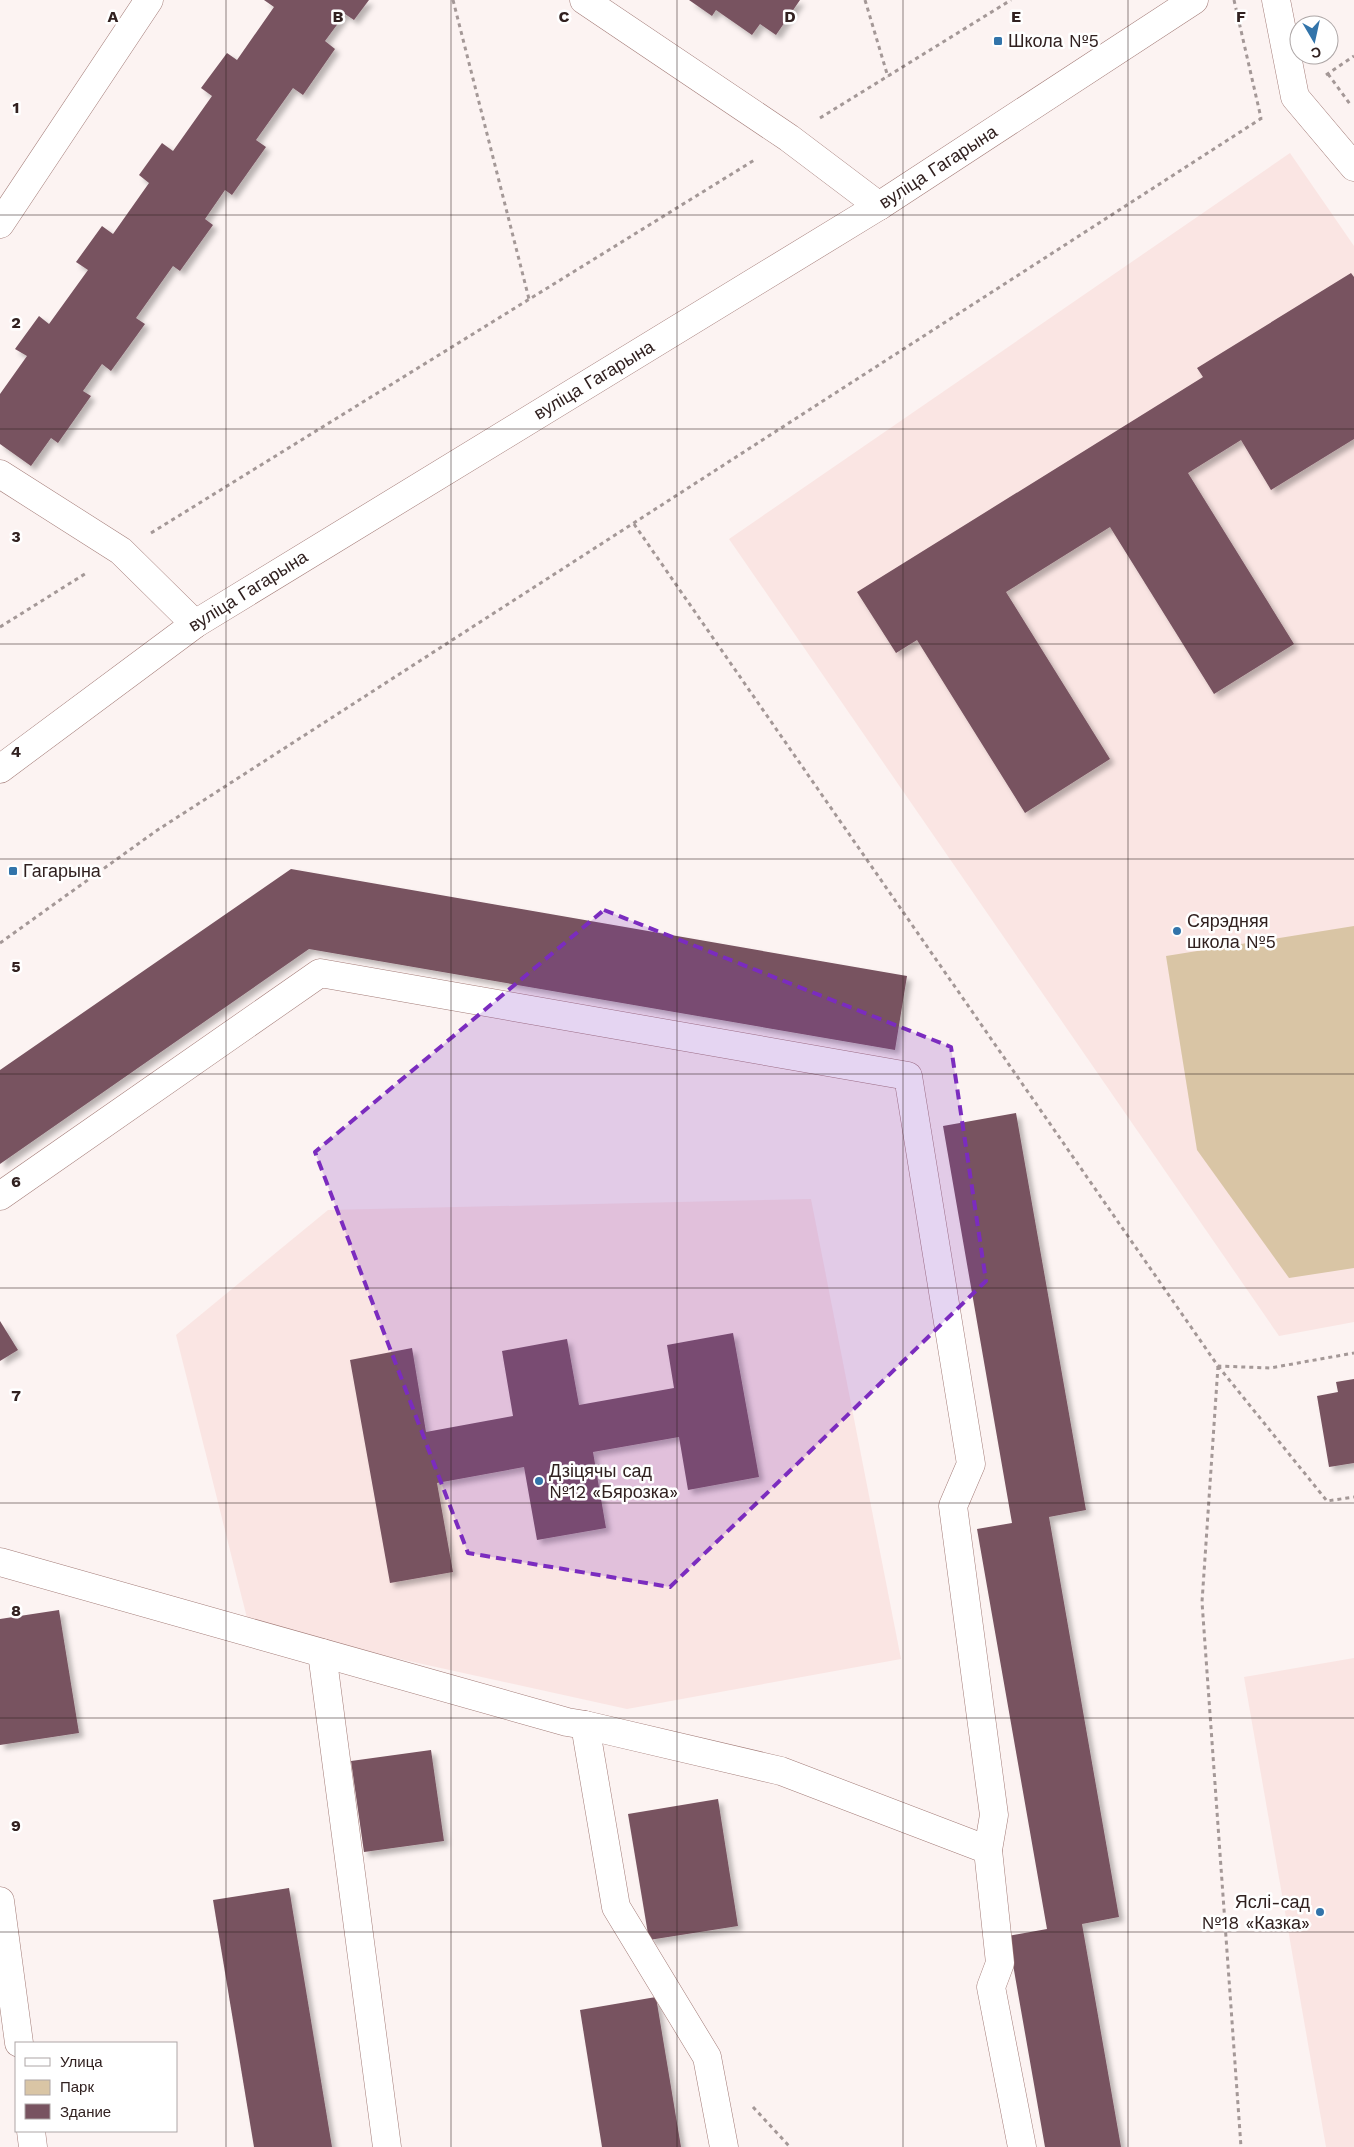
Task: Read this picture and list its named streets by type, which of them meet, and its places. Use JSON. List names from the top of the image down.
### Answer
{
  "streets": {
    "main road": ["вуліца Гагарына"]
  },
  "places": {
    "transit": ["Школа №5", "Гагарына"],
    "other": ["Сярэдняя школа №5", "Дзіцячы сад №12 «Бярозка»", "Яслі-сад №18 «Казка»"]
  },
  "legend": ["Улица", "Парк", "Здание"],
  "north": "bottom",
  "grid": {
    "columns": [
      "A",
      "B",
      "C",
      "D",
      "E",
      "F"
    ],
    "rows": [
      "1",
      "2",
      "3",
      "4",
      "5",
      "6",
      "7",
      "8",
      "9"
    ]
  }
}
